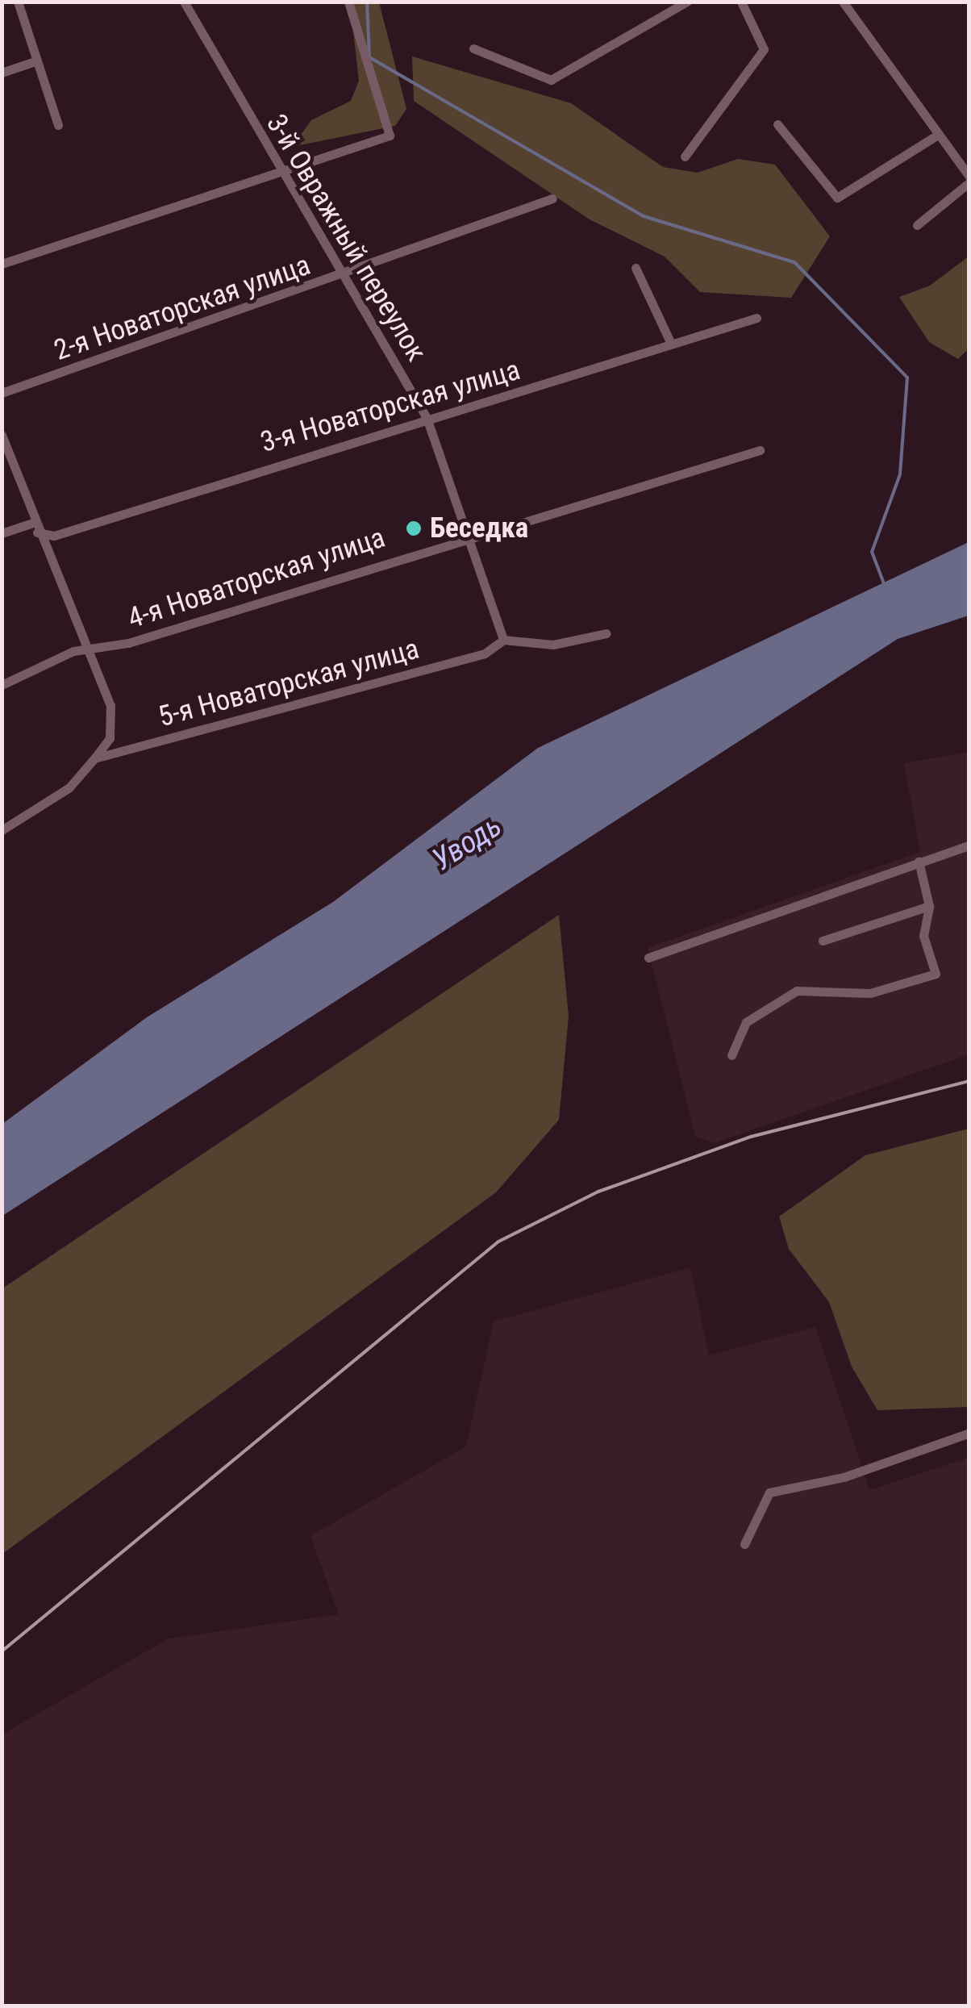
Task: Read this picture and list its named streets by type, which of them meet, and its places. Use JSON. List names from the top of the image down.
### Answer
{
  "streets": {
    "street": [
      "3-й Овражный переулок",
      "2-я Новаторская улица",
      "3-я Новаторская улица",
      "4-я Новаторская улица",
      "5-я Новаторская улица"
    ]
  },
  "crossings": [
    ["3-й Овражный переулок", "2-я Новаторская улица"],
    ["3-й Овражный переулок", "3-я Новаторская улица"],
    ["3-й Овражный переулок", "4-я Новаторская улица"],
    ["3-й Овражный переулок", "5-я Новаторская улица"]
  ],
  "water": ["Уводь"],
  "places": ["Беседка"]
}
